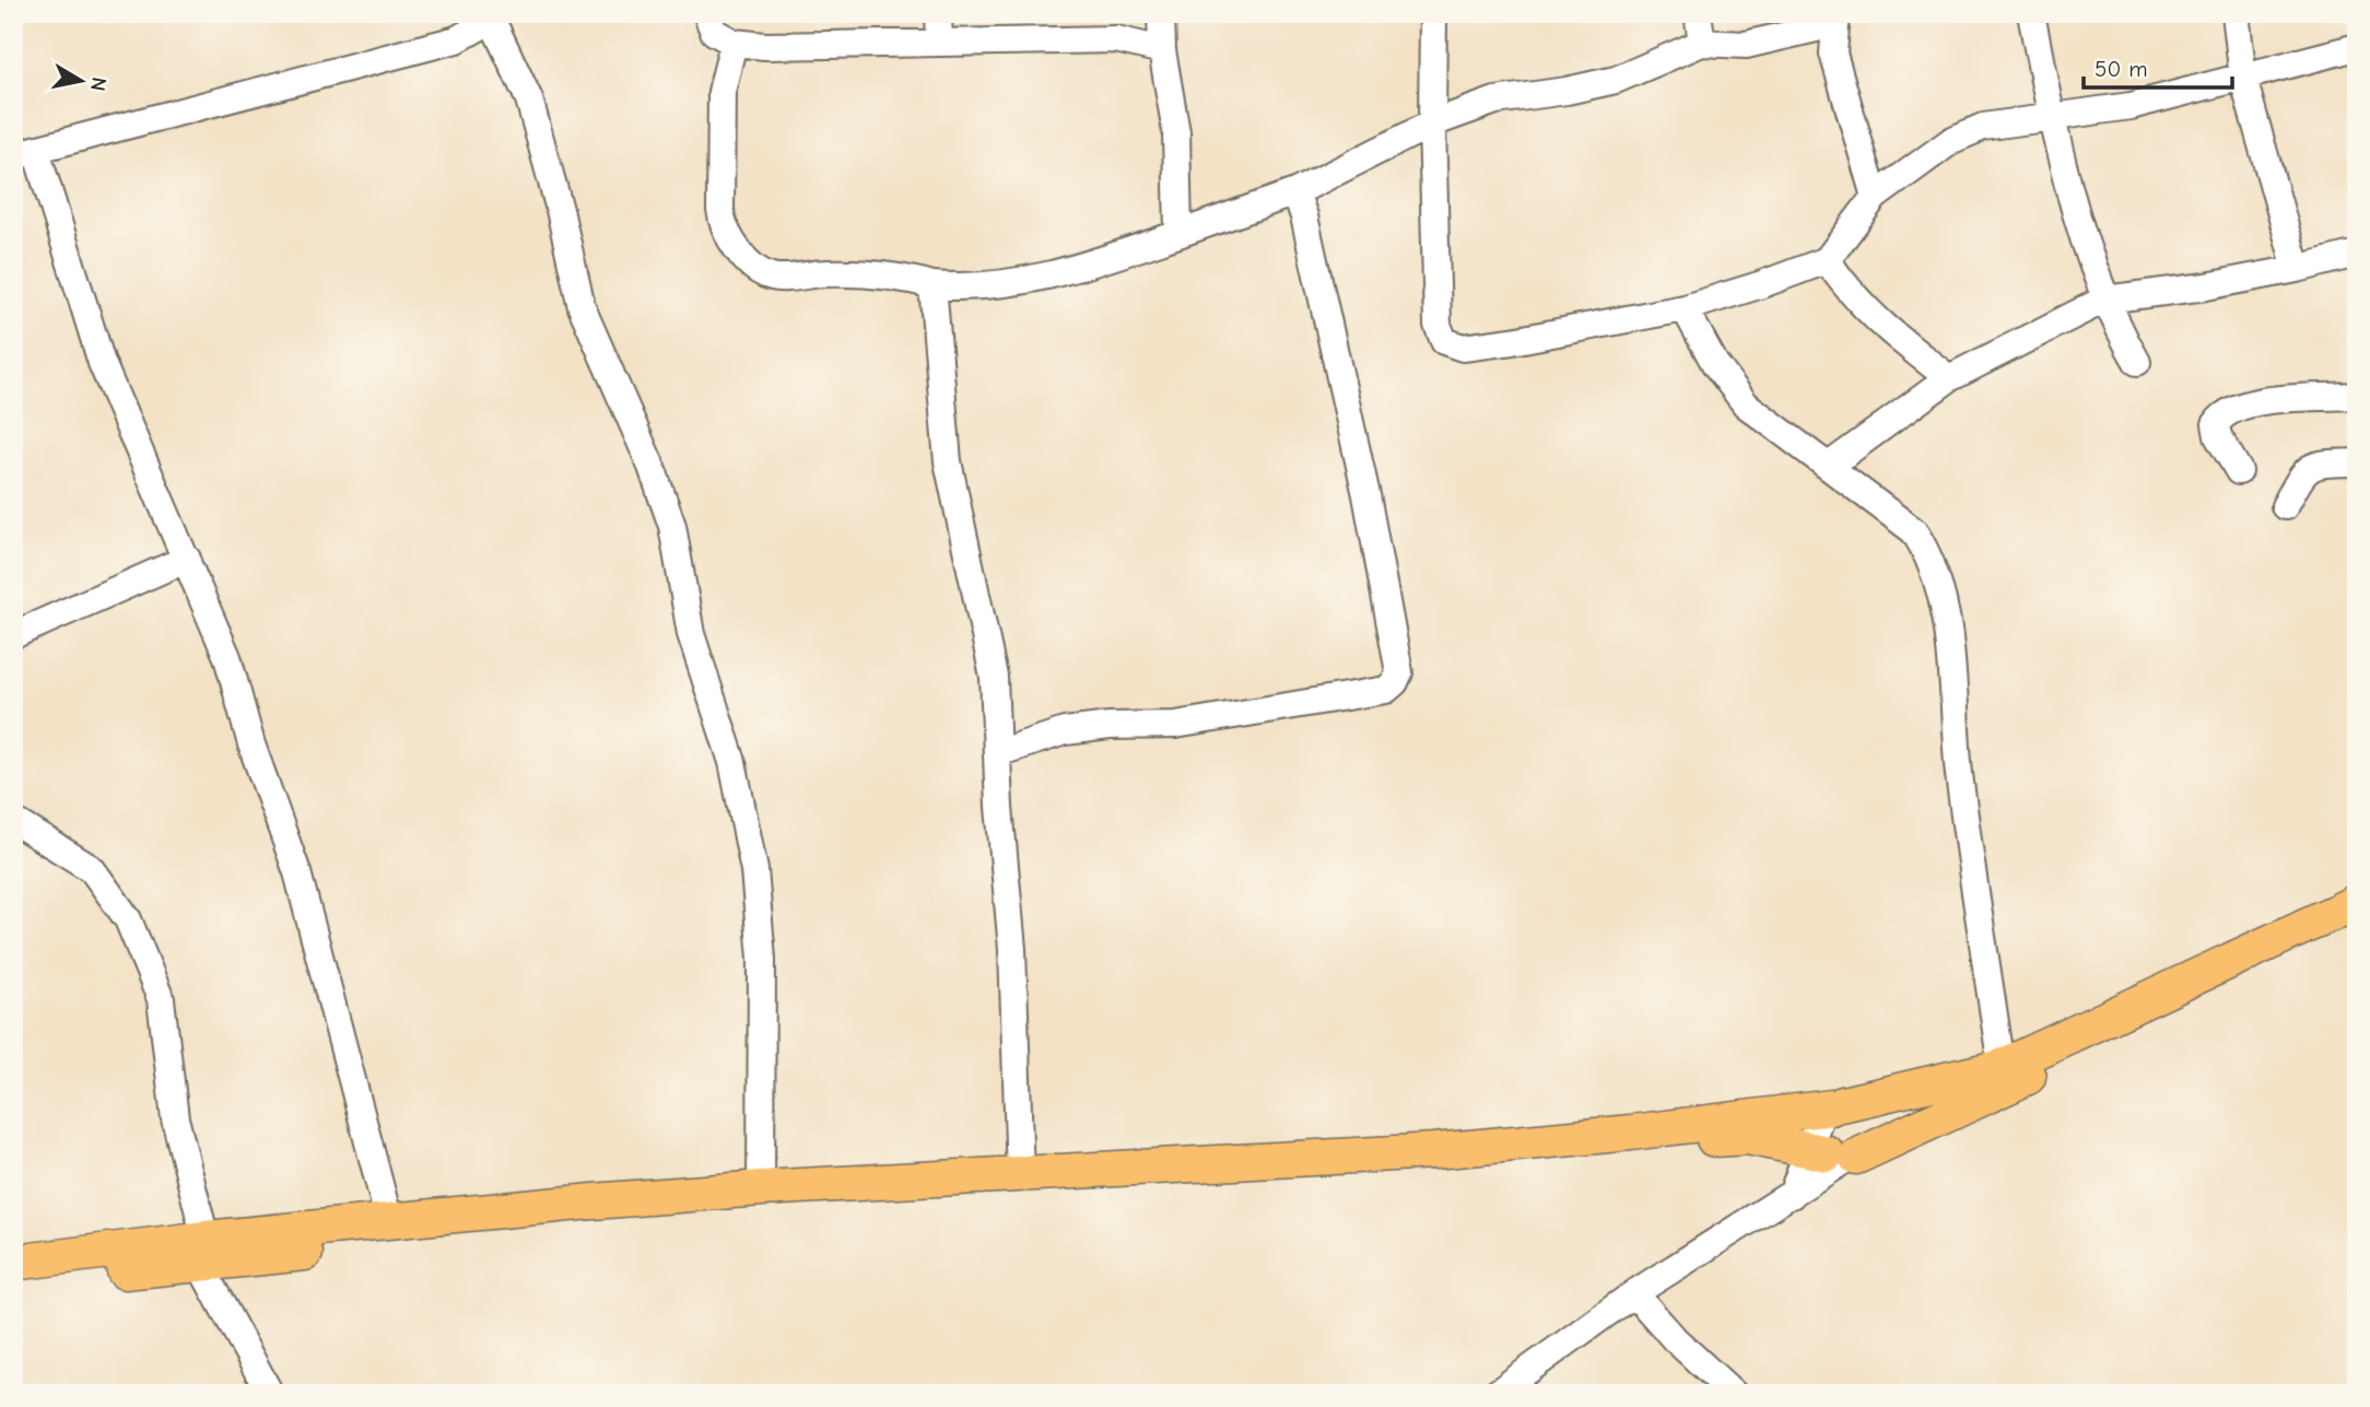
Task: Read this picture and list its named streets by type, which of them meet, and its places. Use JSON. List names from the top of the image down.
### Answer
{
  "scale_bar": "50 m",
  "north": "right"
}
